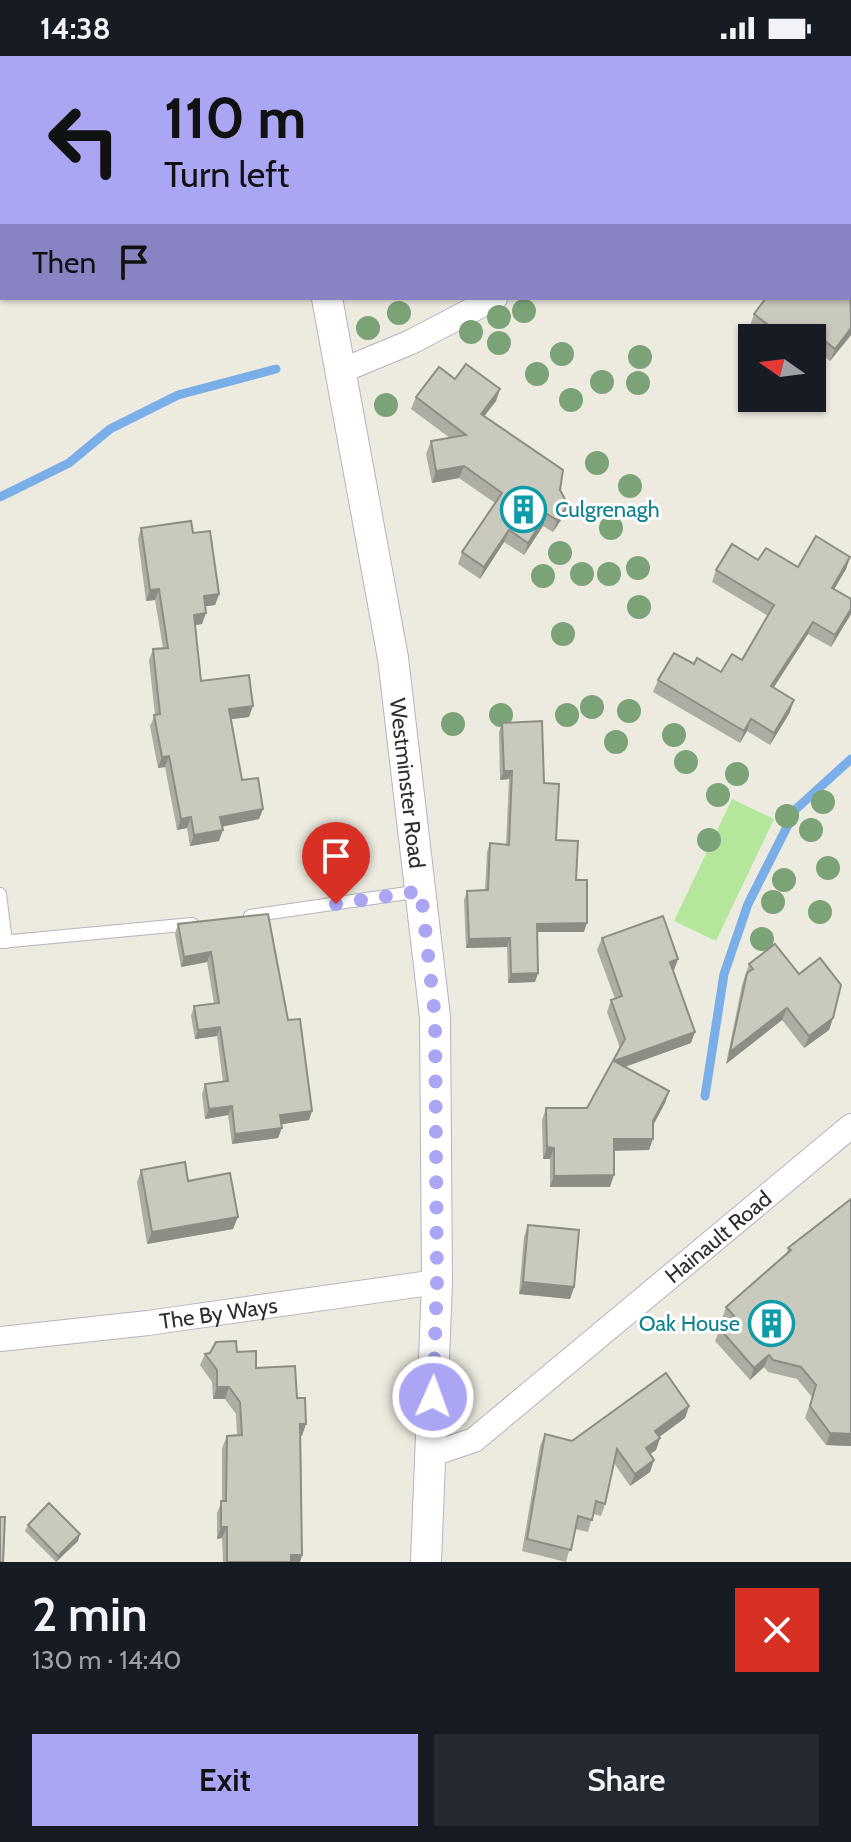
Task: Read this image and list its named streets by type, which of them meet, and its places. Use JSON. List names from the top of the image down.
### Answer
{
  "streets": {
    "street": ["Westminster Road", "Hainault Road", "The By Ways"]
  },
  "crossings": [
    ["Westminster Road", "Hainault Road"],
    ["Westminster Road", "The By Ways"]
  ],
  "places": {
    "building": ["Culgrenagh", "Oak House"]
  },
  "north": "left",
  "page": {
    "status": "14:38",
    "turn": ["110 m", "Turn left"],
    "then": "Then",
    "heading": ["2 min", "130 m · 14:40"],
    "buttons": ["Exit", "Share"]
  }
}
